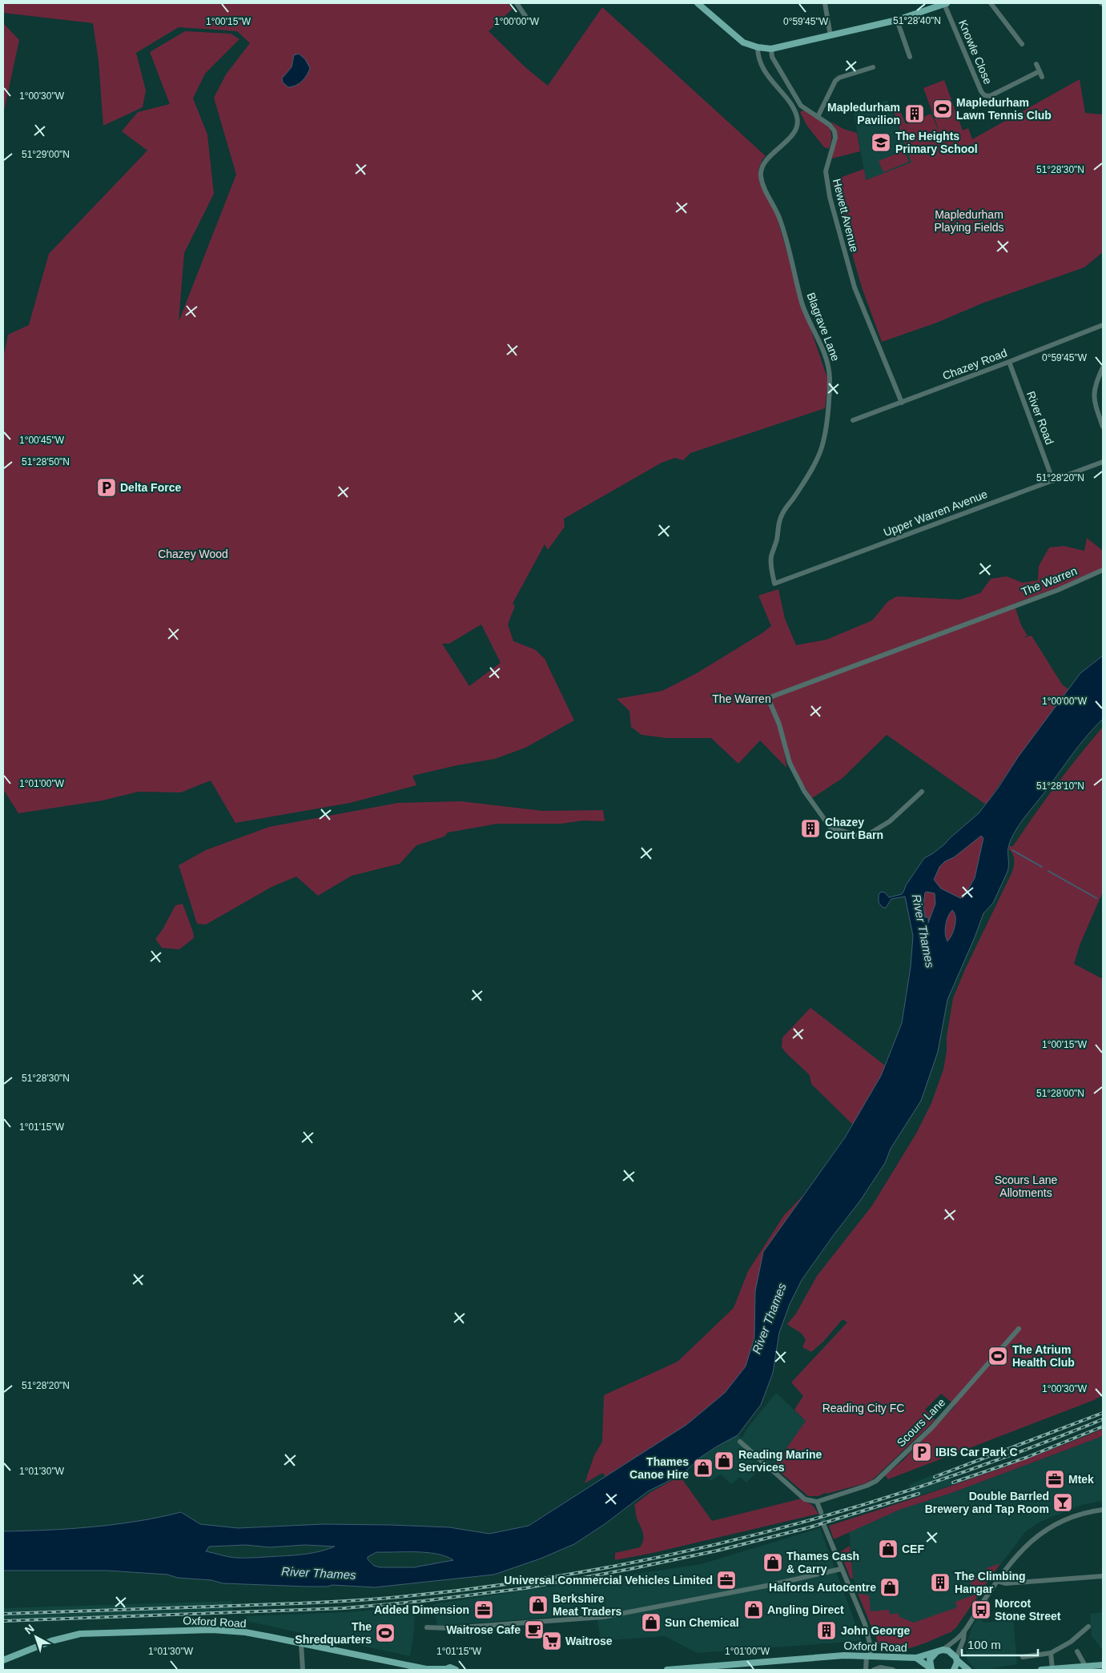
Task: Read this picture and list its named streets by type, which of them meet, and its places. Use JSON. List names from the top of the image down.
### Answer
{
  "streets": {
    "main road": ["Oxford Road"],
    "street": [
      "Knowle Close",
      "Hewett Avenue",
      "Blagrave Lane",
      "Chazey Road",
      "River Road",
      "Upper Warren Avenue",
      "The Warren",
      "Scours Lane"
    ]
  },
  "crossings": [
    ["Hewett Avenue", "Chazey Road"],
    ["Blagrave Lane", "Upper Warren Avenue"],
    ["Chazey Road", "River Road"],
    ["River Road", "Upper Warren Avenue"]
  ],
  "water": ["River Thames"],
  "parks": [
    "Mapledurham Playing Fields",
    "Chazey Wood",
    "The Warren",
    "Scours Lane Allotments",
    "Reading City FC"
  ],
  "places": {
    "sports": ["Mapledurham Lawn Tennis Club", "The Atrium Health Club", "The Shredquarters"],
    "building": [
      "Mapledurham Pavilion",
      "Chazey Court Barn",
      "The Climbing Hangar",
      "John George"
    ],
    "school or university": ["The Heights Primary School"],
    "parking": ["Delta Force", "IBIS Car Park C"],
    "shop": [
      "Reading Marine Services",
      "Thames Canoe Hire",
      "CEF",
      "Thames Cash & Carry",
      "Halfords Autocentre",
      "Berkshire Meat Traders",
      "Angling Direct",
      "Sun Chemical"
    ],
    "office": ["Mtek", "Universal Commercial Vehicles Limited", "Added Dimension"],
    "bar": ["Double Barrled Brewery and Tap Room"],
    "bus stop": ["Norcot Stone Street"],
    "cafe": ["Waitrose Cafe"],
    "supermarket": ["Waitrose"]
  },
  "scale_bar": "100 m",
  "north": "top left",
  "coordinates": [
    "51°28'40\"N",
    "1°00'00\"W",
    "0°59'45\"W",
    "1°00'15\"W",
    "1°00'30\"W",
    "51°29'00\"N",
    "51°28'30\"N",
    "1°00'45\"W",
    "51°28'50\"N",
    "51°28'20\"N",
    "1°01'00\"W",
    "51°28'10\"N",
    "51°28'00\"N",
    "1°01'15\"W",
    "1°01'30\"W"
  ]
}
